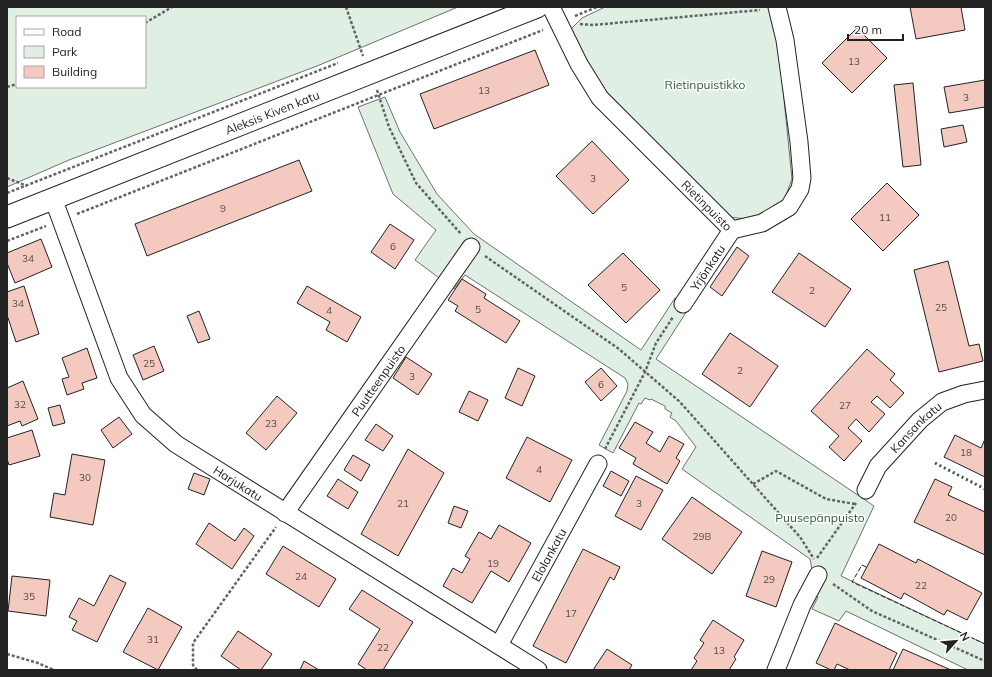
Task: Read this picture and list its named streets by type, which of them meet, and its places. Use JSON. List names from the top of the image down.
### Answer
{
  "streets": {
    "street": [
      "Aleksis Kiven katu",
      "Rietinpuisto",
      "Yrjönkatu",
      "Puutteenpuisto",
      "Kansankatu",
      "Harjukatu",
      "Elolankatu"
    ]
  },
  "crossings": [
    ["Aleksis Kiven katu", "Harjukatu"],
    ["Rietinpuisto", "Yrjönkatu"],
    ["Puutteenpuisto", "Harjukatu"],
    ["Harjukatu", "Elolankatu"]
  ],
  "parks": ["Rietinpuistikko", "Puusepänpuisto"],
  "house_numbers": [
    "13",
    "13",
    "3",
    "3",
    "9",
    "11",
    "6",
    "34",
    "5",
    "2",
    "34",
    "25",
    "5",
    "4",
    "25",
    "2",
    "3",
    "6",
    "32",
    "27",
    "23",
    "18",
    "4",
    "30",
    "21",
    "3",
    "20",
    "29B",
    "19",
    "24",
    "29",
    "22",
    "35",
    "17",
    "31",
    "22",
    "13"
  ],
  "legend": ["Road", "Park", "Building"],
  "scale_bar": "20 m",
  "north": "top right"
}
